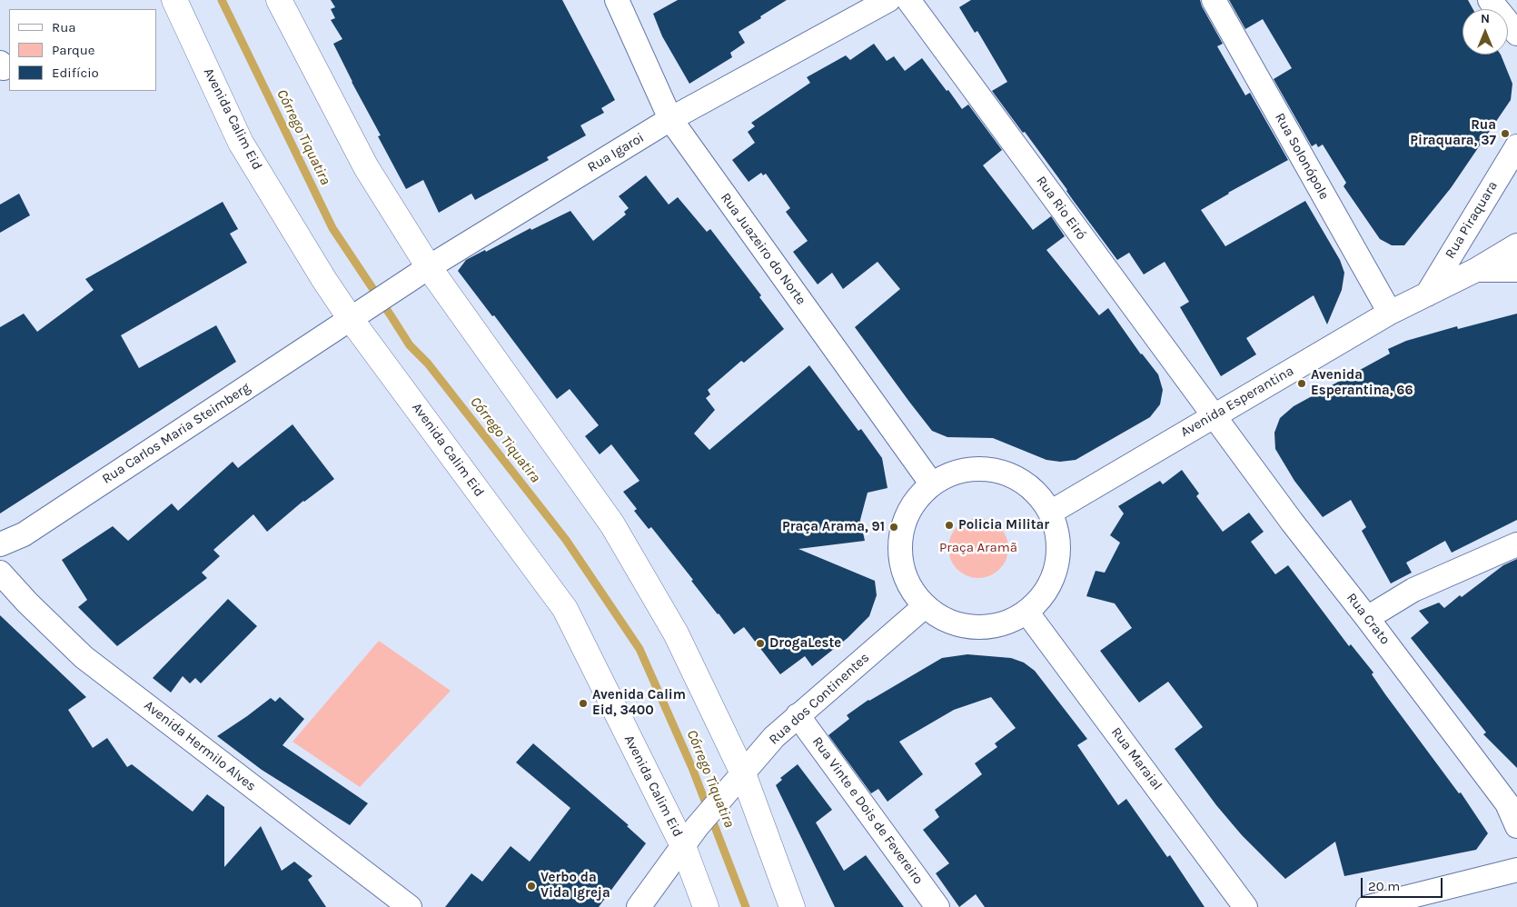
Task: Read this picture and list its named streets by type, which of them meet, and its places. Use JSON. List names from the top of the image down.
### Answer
{
  "streets": {
    "main road": ["Avenida Calim Eid"],
    "street": [
      "Rua Igaroi",
      "Rua Solonópole",
      "Rua Rio Eiró",
      "Rua Piraquara",
      "Rua Juazeiro do Norte",
      "Avenida Esperantina",
      "Rua Carlos Maria Steimberg",
      "Rua Crato",
      "Rua dos Continentes",
      "Avenida Hermilo Alves",
      "Rua Maraial",
      "Rua Vinte e Dois de Fevereiro"
    ]
  },
  "crossings": [
    ["Avenida Calim Eid", "Rua Igaroi"],
    ["Avenida Calim Eid", "Rua Carlos Maria Steimberg"],
    ["Avenida Calim Eid", "Rua dos Continentes"],
    ["Rua Igaroi", "Rua Juazeiro do Norte"],
    ["Rua Igaroi", "Rua Carlos Maria Steimberg"],
    ["Rua Solonópole", "Avenida Esperantina"],
    ["Rua Rio Eiró", "Avenida Esperantina"],
    ["Rua Rio Eiró", "Rua Crato"],
    ["Rua Piraquara", "Avenida Esperantina"],
    ["Rua Juazeiro do Norte", "Avenida Esperantina"],
    ["Rua Juazeiro do Norte", "Rua dos Continentes"],
    ["Rua Juazeiro do Norte", "Rua Maraial"],
    ["Avenida Esperantina", "Rua Crato"],
    ["Avenida Esperantina", "Rua dos Continentes"],
    ["Avenida Esperantina", "Rua Maraial"],
    ["Rua dos Continentes", "Rua Maraial"],
    ["Rua dos Continentes", "Rua Vinte e Dois de Fevereiro"]
  ],
  "water": ["Córrego Tiquatira"],
  "parks": ["Praça Aramã"],
  "places": [
    "Rua Piraquara, 37",
    "Avenida Esperantina, 66",
    "Policia Militar",
    "Praça Arama, 91",
    "DrogaLeste",
    "Avenida Calim Eid, 3400",
    "Verbo da Vida Igreja"
  ],
  "legend": ["Rua", "Parque", "Edifício"],
  "scale_bar": "20 m",
  "north": "top"
}
